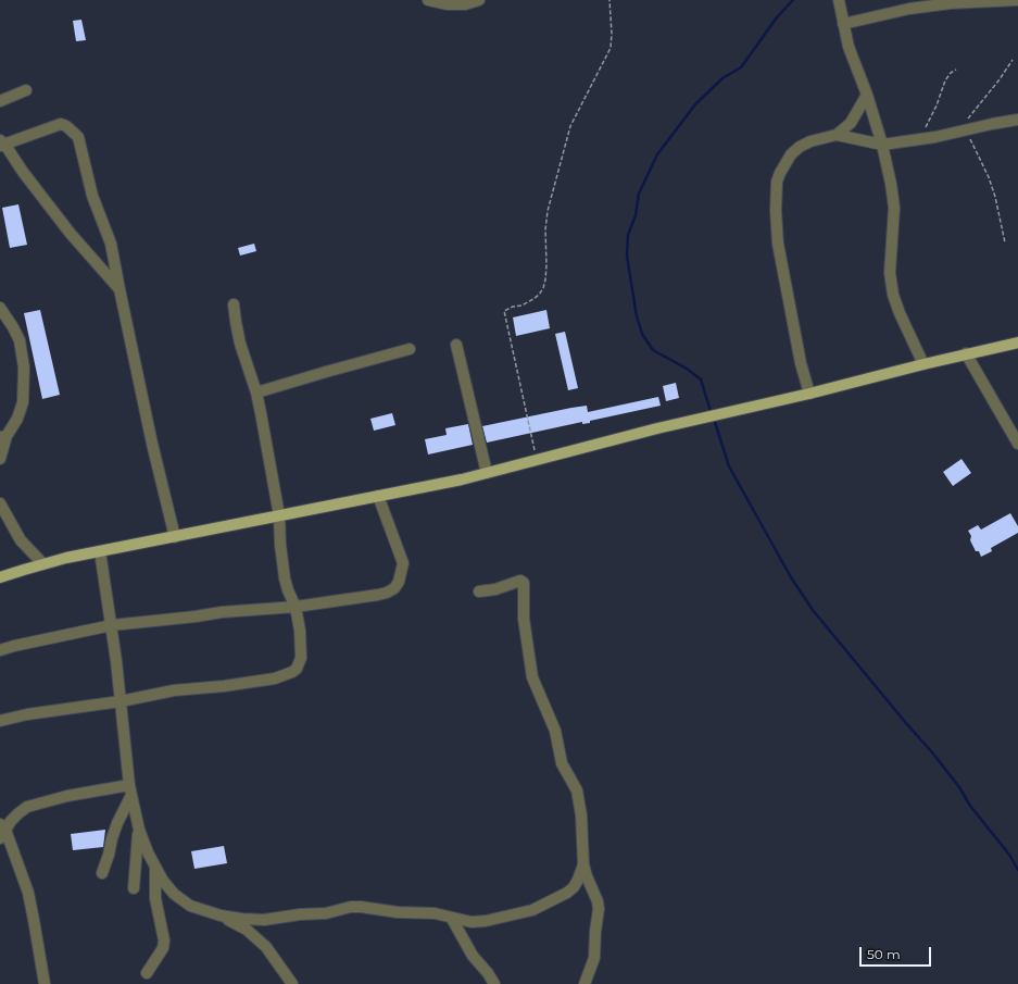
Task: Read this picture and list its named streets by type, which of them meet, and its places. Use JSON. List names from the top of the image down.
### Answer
{
  "scale_bar": "50 m"
}
